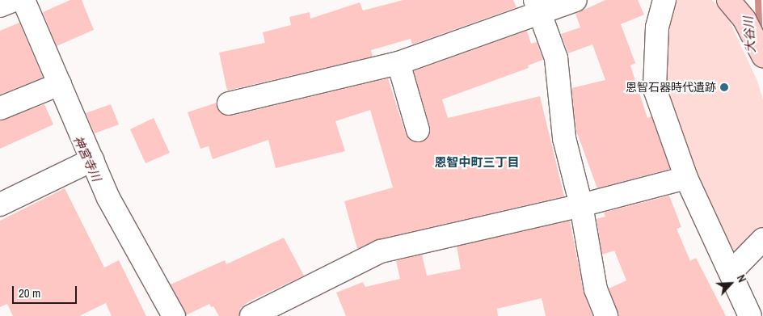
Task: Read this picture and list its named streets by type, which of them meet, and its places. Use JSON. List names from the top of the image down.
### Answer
{
  "districts": ["恩智中町三丁目"],
  "water": ["大谷川", "神宮寺川"],
  "places": ["恩智石器時代遺跡"],
  "scale_bar": "20 m",
  "north": "top right"
}
